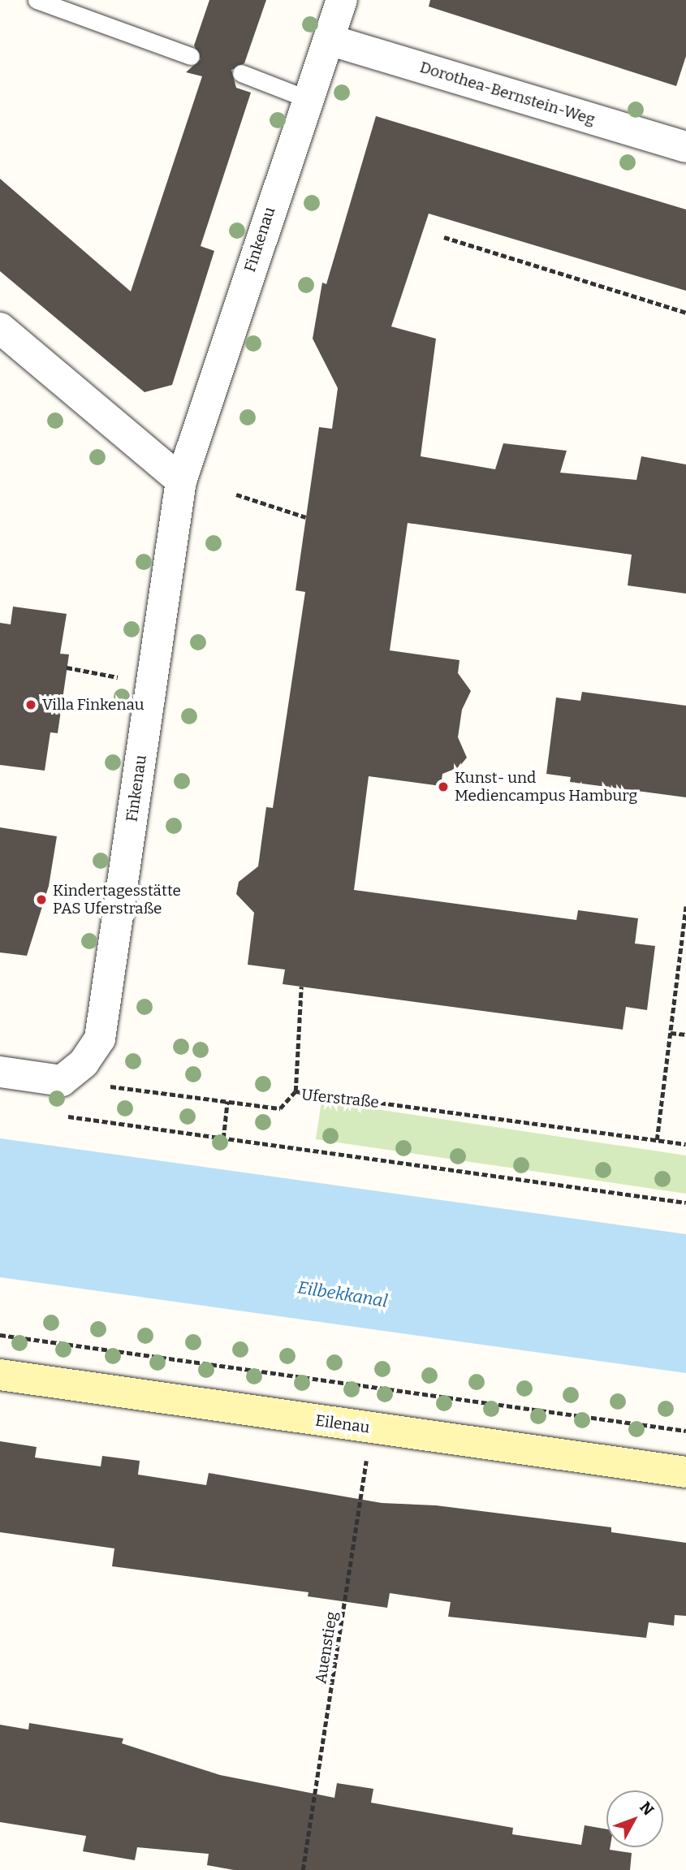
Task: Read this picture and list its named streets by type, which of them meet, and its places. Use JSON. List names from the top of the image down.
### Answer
{
  "streets": {
    "street": ["Dorothea-Bernstein-Weg", "Finkenau", "Eilenau"],
    "path": ["Uferstraße", "Auenstieg"]
  },
  "crossings": [
    ["Dorothea-Bernstein-Weg", "Finkenau"],
    ["Finkenau", "Uferstraße"],
    ["Eilenau", "Auenstieg"]
  ],
  "water": ["Eilbekkanal"],
  "places": ["Villa Finkenau", "Kunst- und Mediencampus Hamburg", "Kindertagesstätte PAS Uferstraße"],
  "north": "top right"
}
